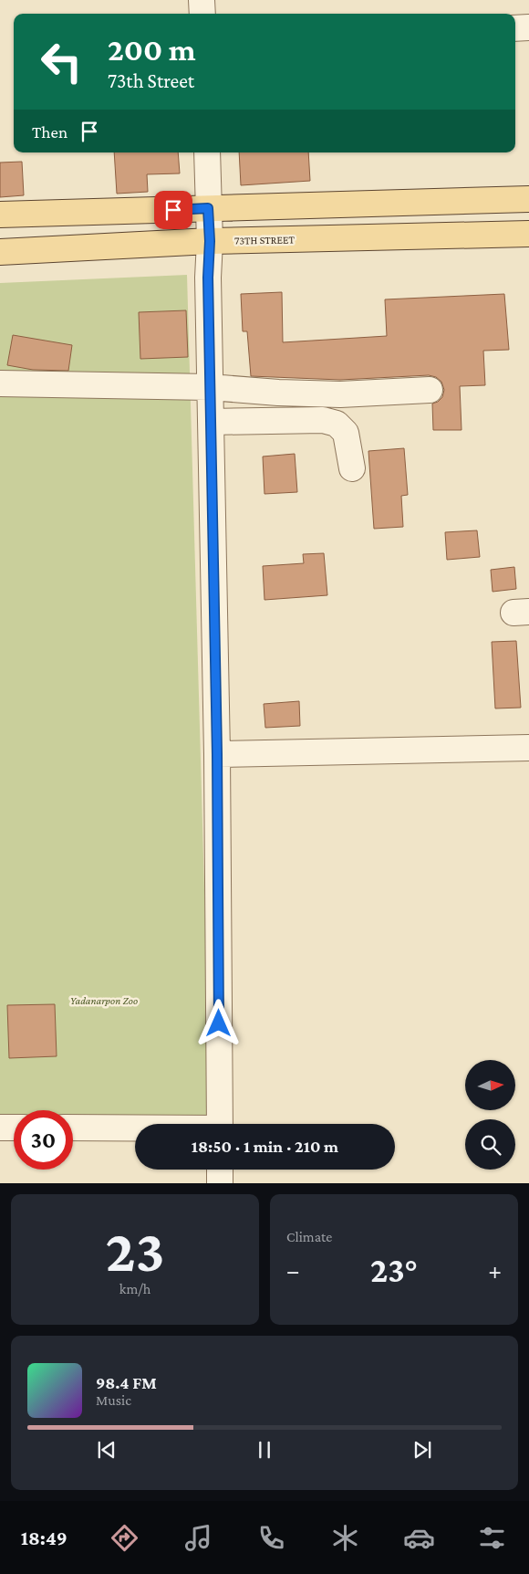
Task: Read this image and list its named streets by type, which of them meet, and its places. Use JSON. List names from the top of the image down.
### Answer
{
  "streets": {
    "main road": ["73TH STREET"]
  },
  "parks": ["Yadanarpon Zoo"],
  "north": "right",
  "page": {
    "turn": ["200 m", "73th Street"],
    "then": "Then",
    "limit": "30",
    "trip": "18:50 · 1 min · 210 m",
    "tile": [
      ["23", "km/h"],
      "Climate"
    ],
    "heat": ["−", "23°", "+"],
    "song": ["98.4 FM", "Music"],
    "tabs": "18:49"
  }
}
